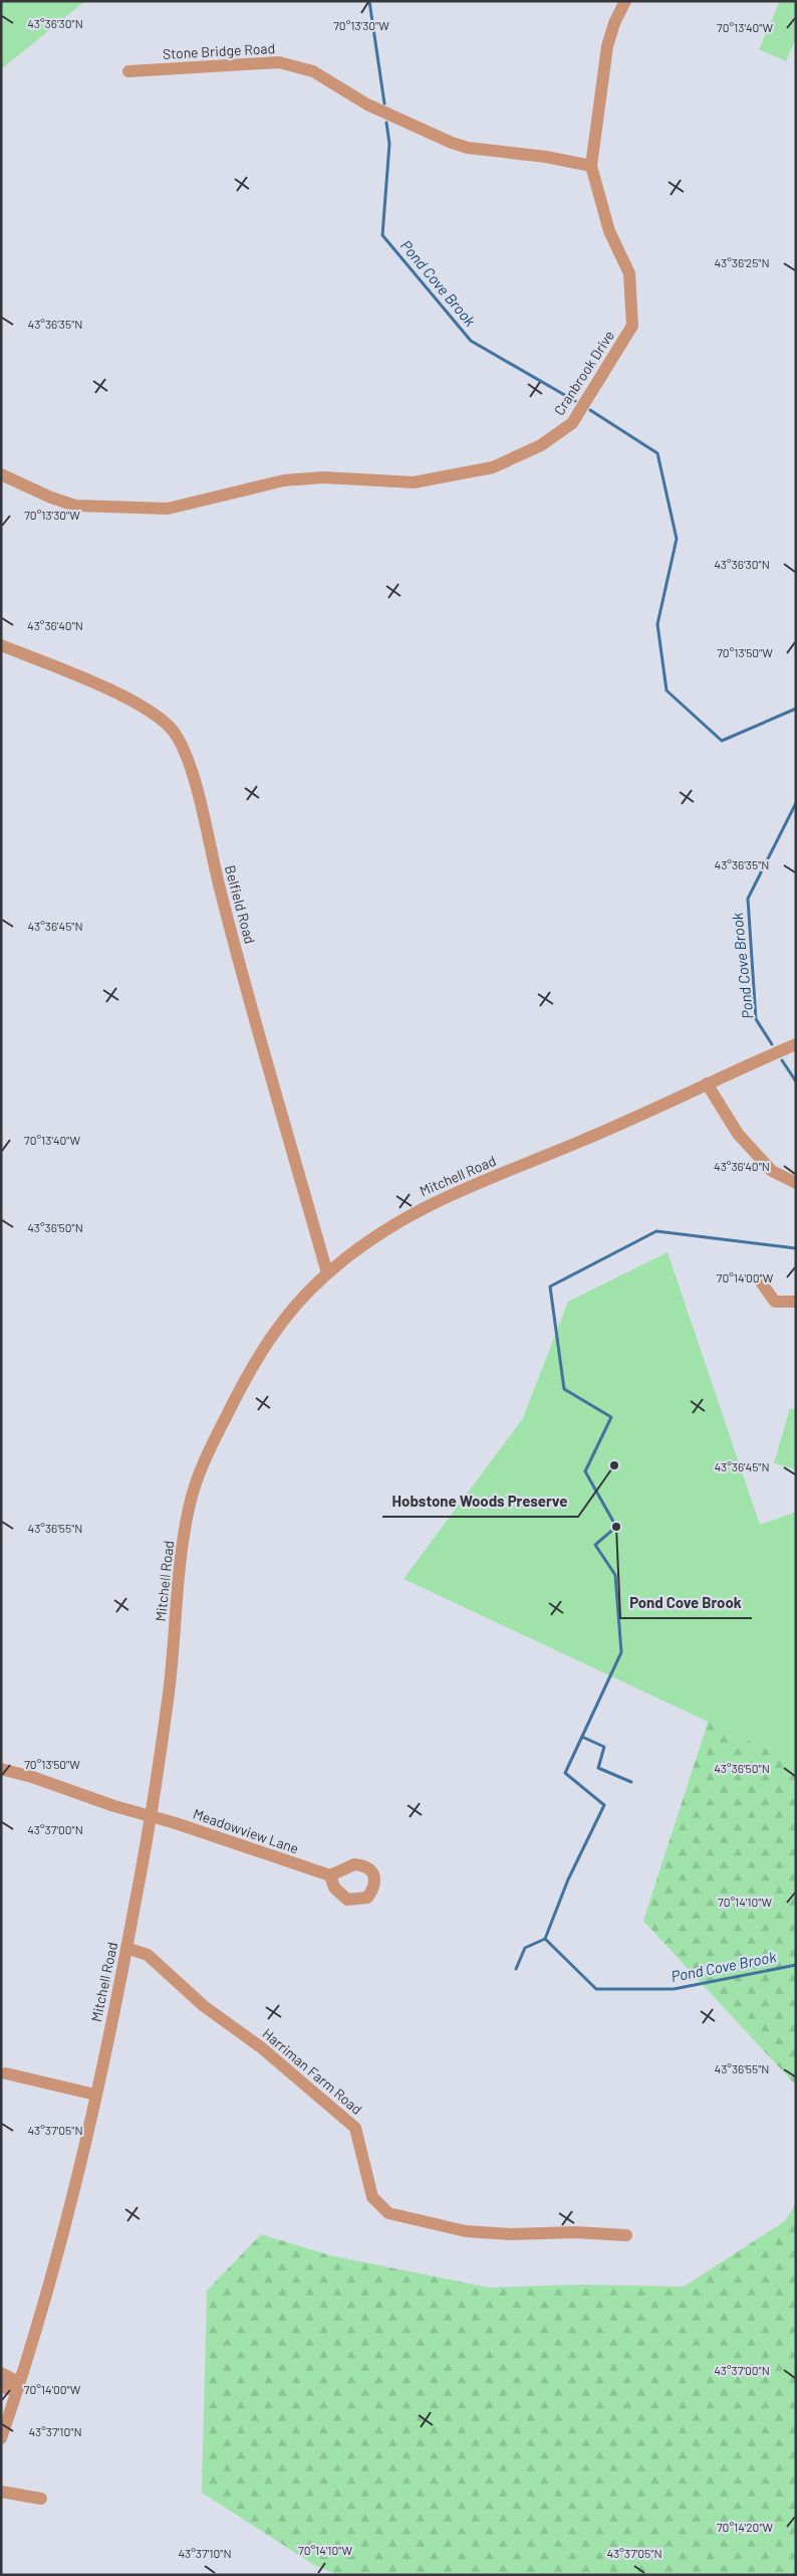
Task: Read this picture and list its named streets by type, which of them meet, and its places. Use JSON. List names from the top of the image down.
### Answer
{
  "streets": {
    "street": [
      "Stone Bridge Road",
      "Cranbrook Drive",
      "Belfield Road",
      "Mitchell Road",
      "Meadowview Lane",
      "Harriman Farm Road"
    ]
  },
  "crossings": [
    ["Stone Bridge Road", "Cranbrook Drive"],
    ["Belfield Road", "Mitchell Road"],
    ["Mitchell Road", "Meadowview Lane"],
    ["Mitchell Road", "Harriman Farm Road"]
  ],
  "water": ["Pond Cove Brook"],
  "places": ["Hobstone Woods Preserve", "Pond Cove Brook"],
  "coordinates": [
    "43°36'30\"N",
    "70°13'30\"W",
    "70°13'40\"W",
    "43°36'25\"N",
    "43°36'35\"N",
    "43°36'40\"N",
    "70°13'50\"W",
    "43°36'45\"N",
    "43°36'50\"N",
    "70°14'00\"W",
    "43°36'55\"N",
    "43°37'00\"N",
    "70°14'10\"W",
    "43°37'05\"N",
    "43°37'10\"N",
    "70°14'20\"W"
  ]
}
